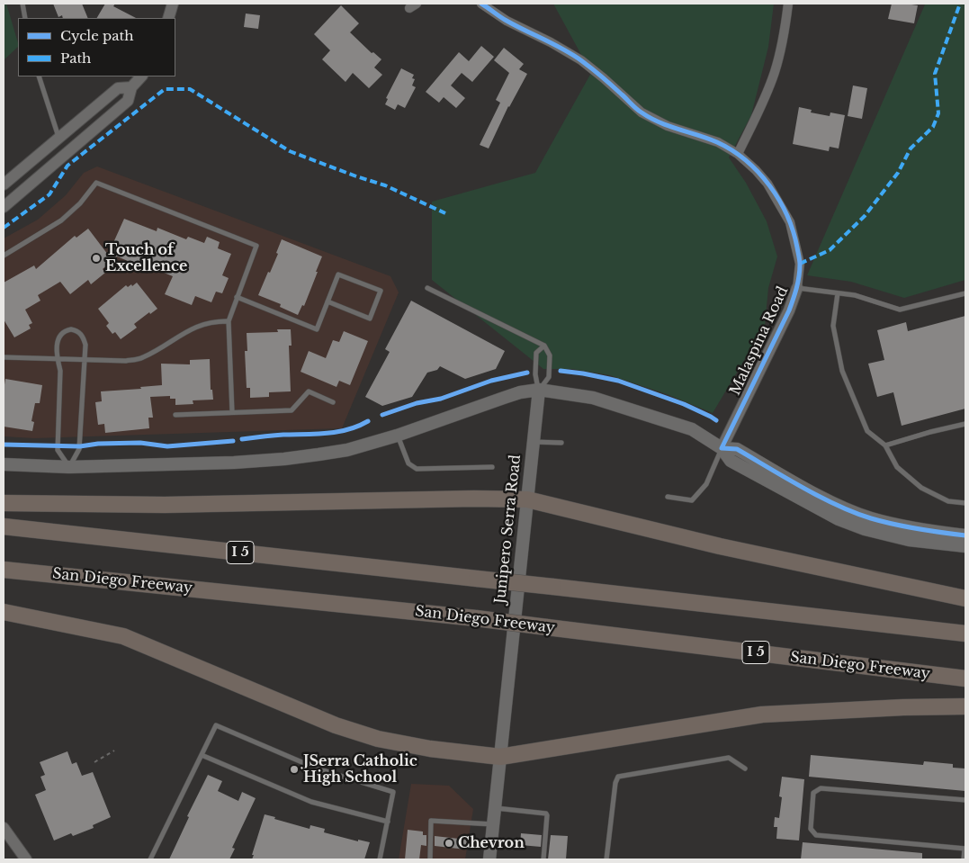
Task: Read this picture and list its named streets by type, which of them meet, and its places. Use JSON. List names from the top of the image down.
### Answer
{
  "streets": {
    "highway": ["I 5", "San Diego Freeway"],
    "main road": ["Junipero Serra Road"],
    "street": ["Malaspina Road"]
  },
  "places": ["Touch of Excellence", "JSerra Catholic High School", "Chevron"],
  "legend": ["Cycle path", "Path"]
}
